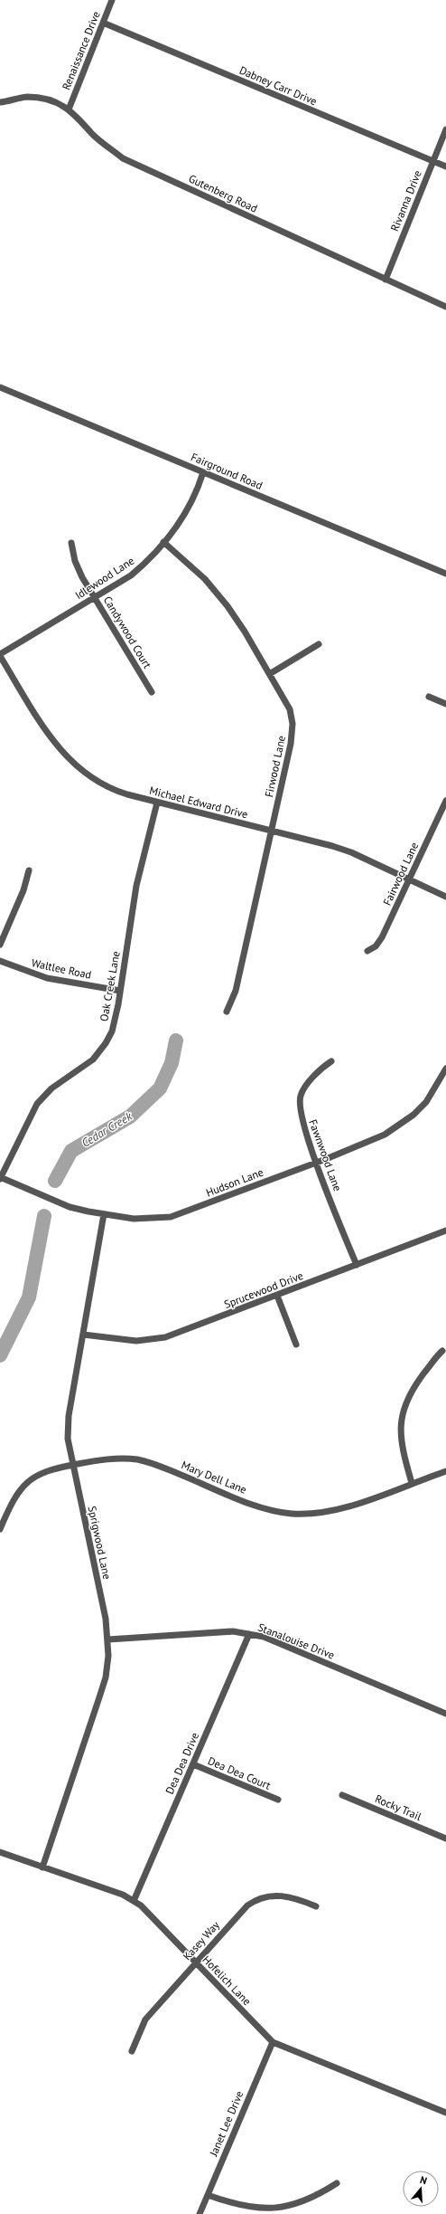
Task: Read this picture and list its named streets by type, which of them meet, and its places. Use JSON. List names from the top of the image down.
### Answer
{
  "streets": {
    "street": [
      "Renaissance Drive",
      "Dabney Carr Drive",
      "Gutenberg Road",
      "Rivanna Drive",
      "Fairground Road",
      "Idlewood Lane",
      "Candywood Court",
      "Firwood Lane",
      "Michael Edward Drive",
      "Fairwood Lane",
      "Waltlee Road",
      "Oak Creek Lane",
      "Fawnwood Lane",
      "Hudson Lane",
      "Sprucewood Drive",
      "Mary Dell Lane",
      "Sprigwood Lane",
      "Stanalouise Drive",
      "Dea Dea Drive",
      "Dea Dea Court",
      "Rocky Trail",
      "Kasey Way",
      "Hofelich Lane",
      "Janet Lee Drive"
    ]
  },
  "crossings": [
    ["Renaissance Drive", "Dabney Carr Drive"],
    ["Renaissance Drive", "Gutenberg Road"],
    ["Dabney Carr Drive", "Rivanna Drive"],
    ["Gutenberg Road", "Rivanna Drive"],
    ["Fairground Road", "Idlewood Lane"],
    ["Idlewood Lane", "Candywood Court"],
    ["Idlewood Lane", "Firwood Lane"],
    ["Idlewood Lane", "Michael Edward Drive"],
    ["Firwood Lane", "Michael Edward Drive"],
    ["Michael Edward Drive", "Fairwood Lane"],
    ["Michael Edward Drive", "Oak Creek Lane"],
    ["Waltlee Road", "Oak Creek Lane"],
    ["Oak Creek Lane", "Hudson Lane"],
    ["Fawnwood Lane", "Hudson Lane"],
    ["Fawnwood Lane", "Sprucewood Drive"],
    ["Hudson Lane", "Sprigwood Lane"],
    ["Sprucewood Drive", "Sprigwood Lane"],
    ["Mary Dell Lane", "Sprigwood Lane"],
    ["Sprigwood Lane", "Stanalouise Drive"],
    ["Sprigwood Lane", "Hofelich Lane"],
    ["Stanalouise Drive", "Dea Dea Drive"],
    ["Dea Dea Drive", "Dea Dea Court"],
    ["Dea Dea Drive", "Hofelich Lane"],
    ["Kasey Way", "Hofelich Lane"],
    ["Hofelich Lane", "Janet Lee Drive"]
  ],
  "water": ["Cedar Creek"],
  "north": "top"
}
